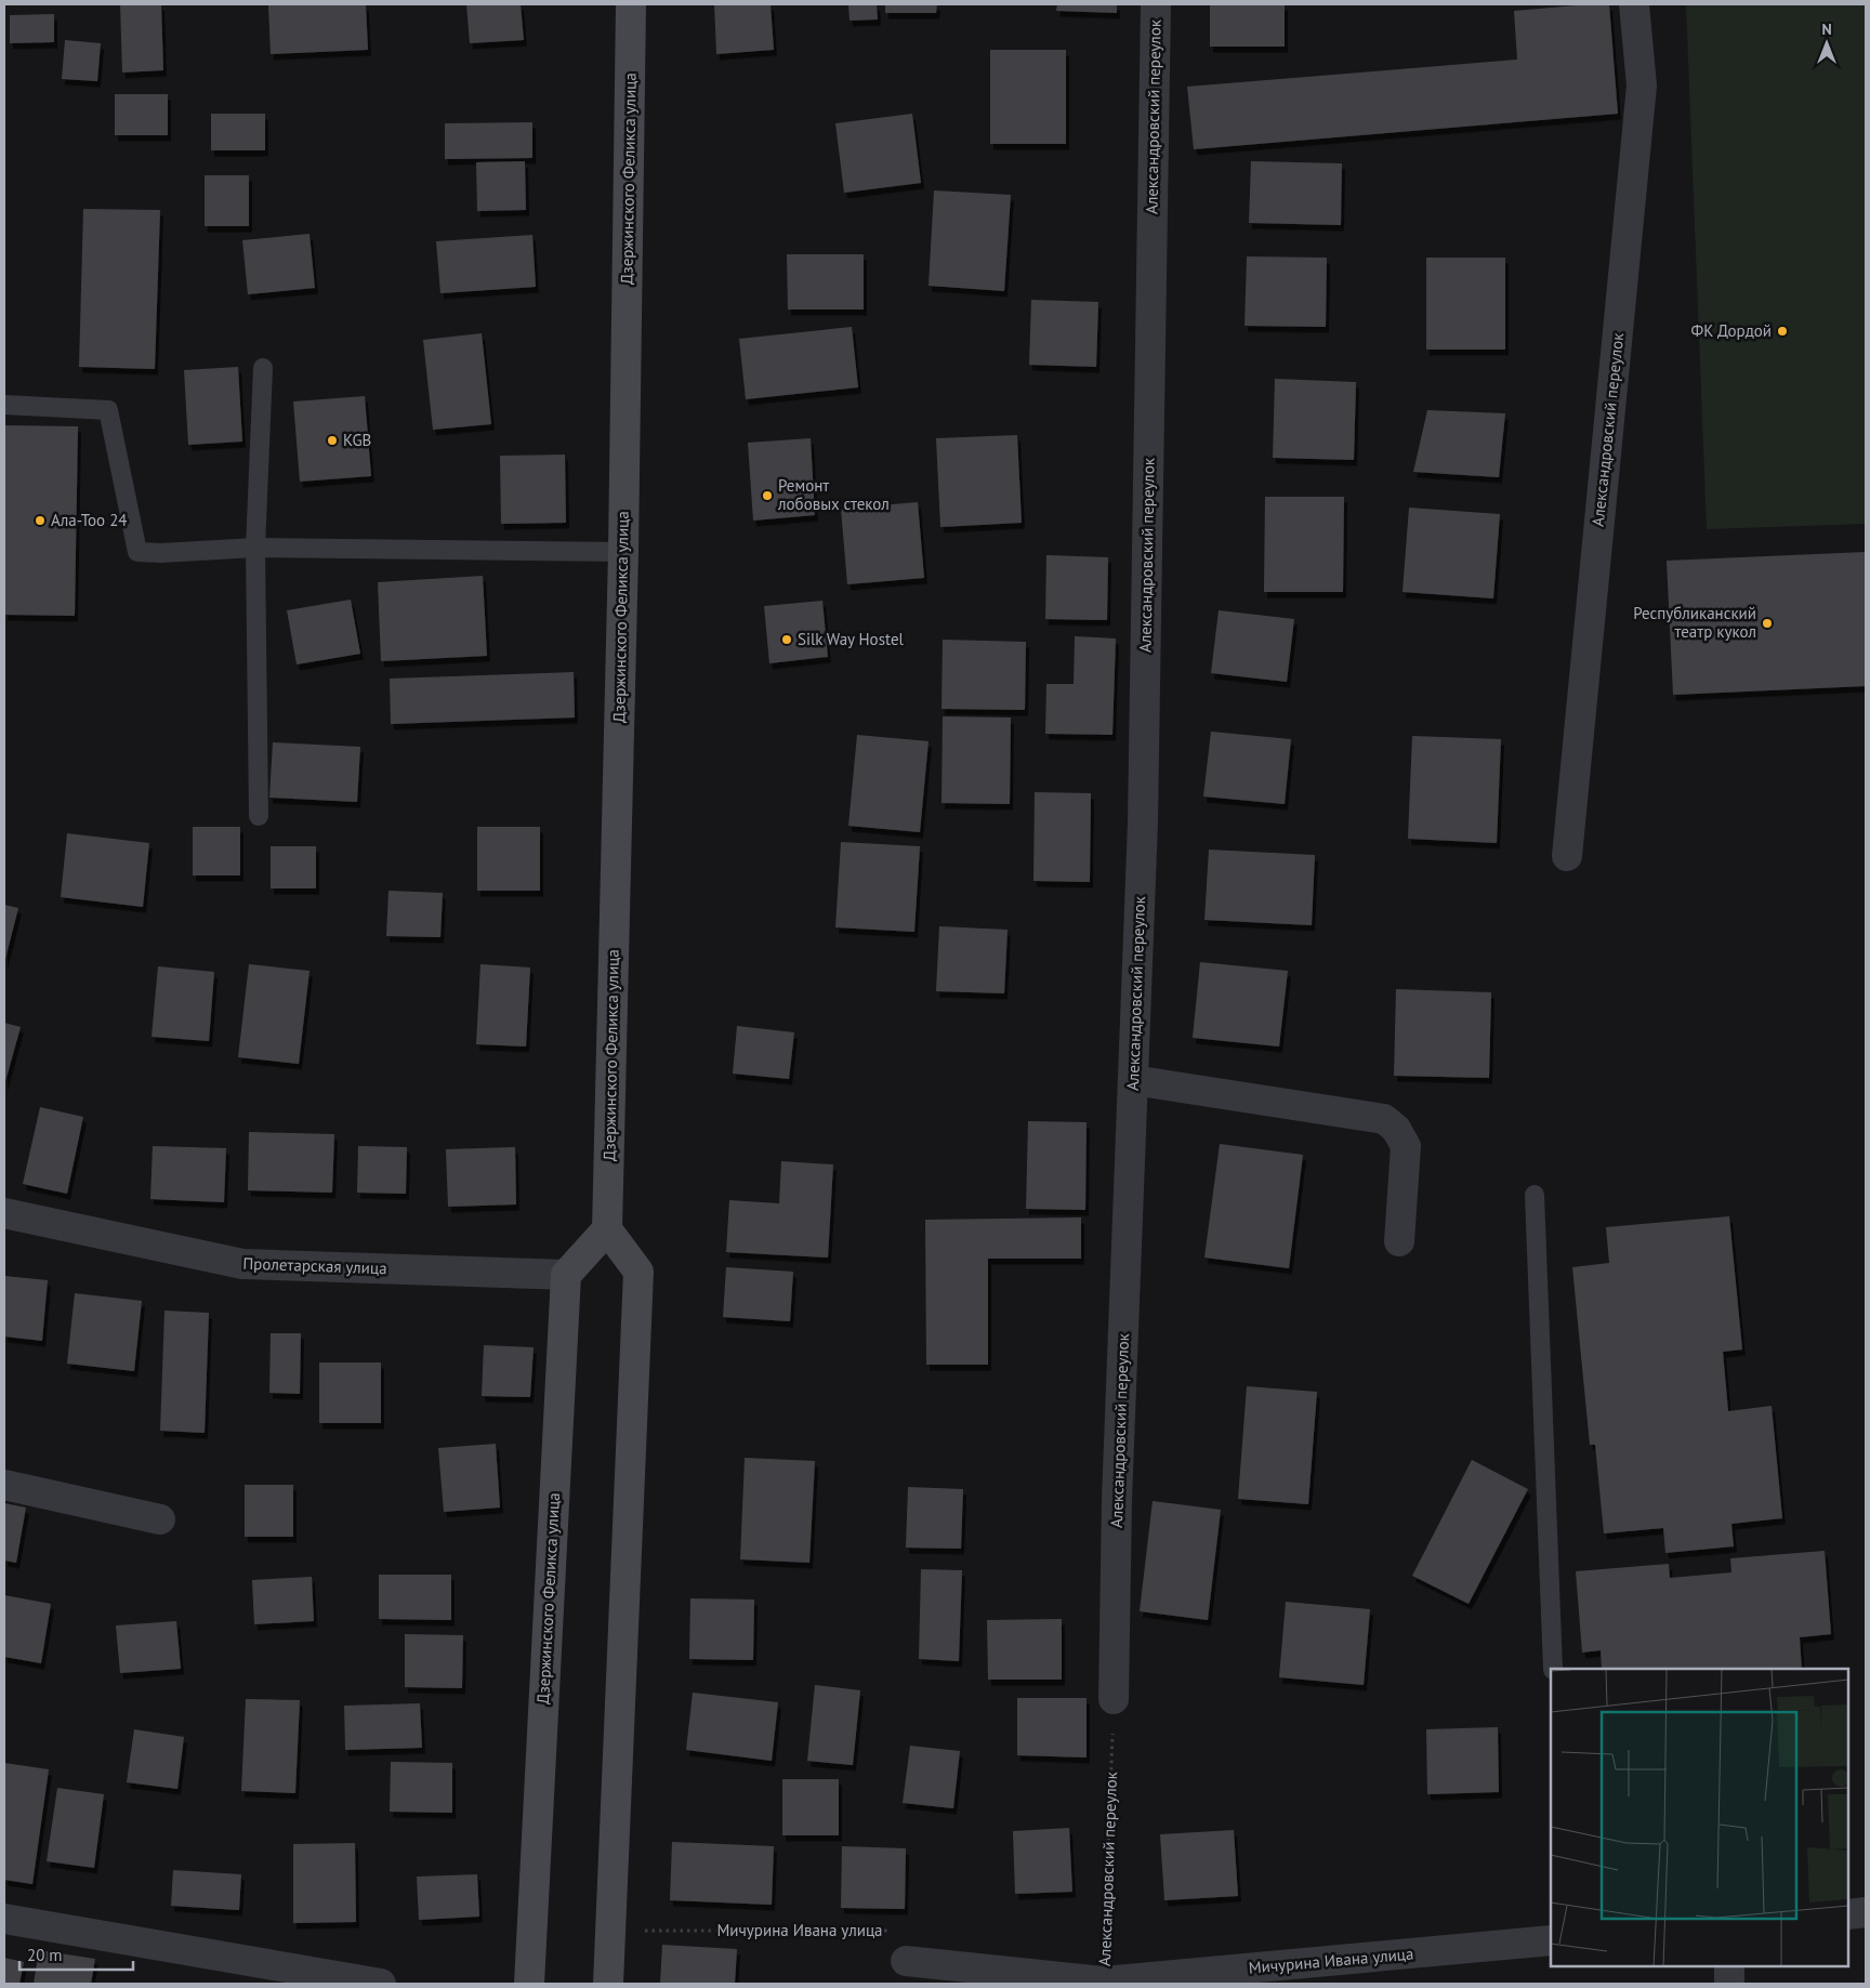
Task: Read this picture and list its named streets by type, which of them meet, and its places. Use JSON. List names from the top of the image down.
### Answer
{
  "streets": {
    "street": [
      "Александровский переулок",
      "Дзержинского Феликса улица",
      "Пролетарская улица",
      "Мичурина Ивана улица"
    ]
  },
  "crossings": [
    ["Александровский переулок", "Мичурина Ивана улица"],
    ["Дзержинского Феликса улица", "Пролетарская улица"]
  ],
  "places": [
    "ФК Дордой",
    "KGB",
    "Ремонт лобовых стекол",
    "Ала-Тоо 24",
    "Республиканский театр кукол",
    "Silk Way Hostel"
  ],
  "scale_bar": "20 m",
  "north": "top"
}
